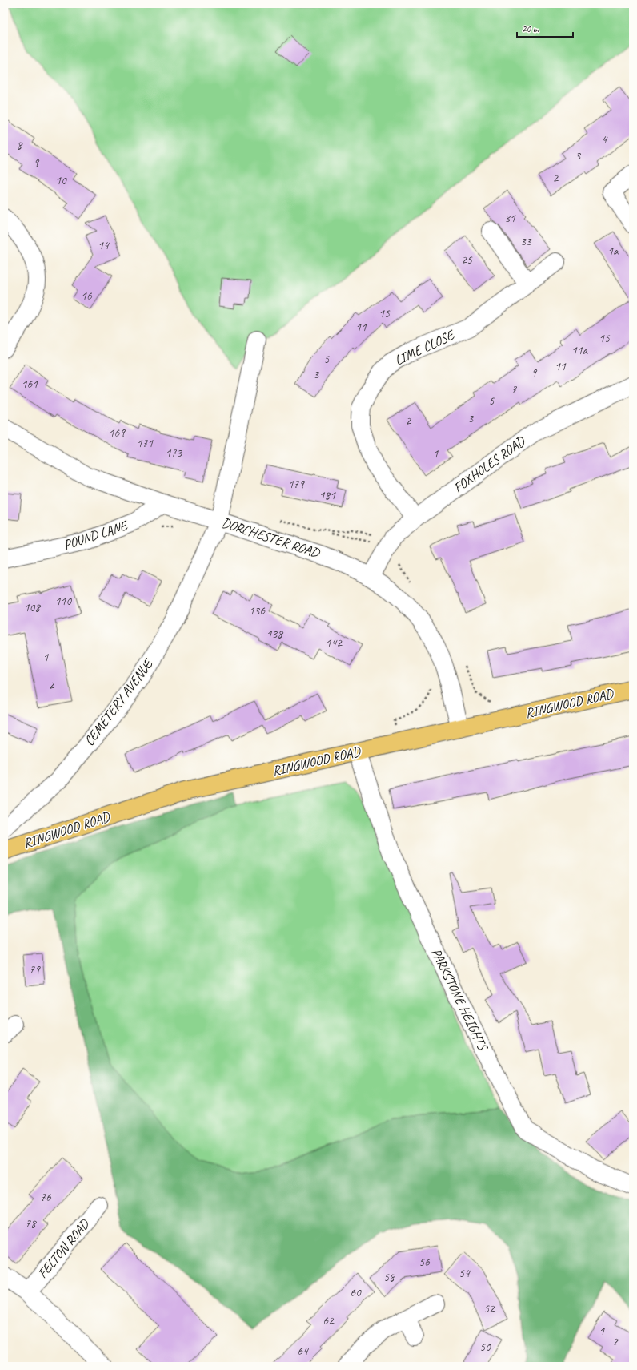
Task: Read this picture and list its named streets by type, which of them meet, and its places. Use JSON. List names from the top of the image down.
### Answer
{
  "streets": {
    "main road": ["RINGWOOD ROAD"],
    "street": [
      "LIME CLOSE",
      "FOXHOLES ROAD",
      "POUND LANE",
      "DORCHESTER ROAD",
      "CEMETERY AVENUE",
      "PARKSTONE HEIGHTS",
      "FELTON ROAD"
    ]
  },
  "crossings": [
    ["LIME CLOSE", "FOXHOLES ROAD"],
    ["FOXHOLES ROAD", "DORCHESTER ROAD"],
    ["POUND LANE", "DORCHESTER ROAD"],
    ["DORCHESTER ROAD", "CEMETERY AVENUE"],
    ["DORCHESTER ROAD", "RINGWOOD ROAD"],
    ["RINGWOOD ROAD", "PARKSTONE HEIGHTS"]
  ],
  "house_numbers": [
    "4",
    "8",
    "3",
    "9",
    "2",
    "10",
    "31",
    "33",
    "14",
    "1a",
    "25",
    "16",
    "15",
    "11",
    "15",
    "11a",
    "5",
    "11",
    "9",
    "3",
    "161",
    "7",
    "5",
    "3",
    "2",
    "169",
    "171",
    "173",
    "1",
    "179",
    "181",
    "110",
    "108",
    "136",
    "138",
    "142",
    "1",
    "2",
    "79",
    "76",
    "78",
    "56",
    "54",
    "58",
    "60",
    "52",
    "62",
    "1",
    "2",
    "50",
    "64"
  ],
  "scale_bar": "20 m"
}
